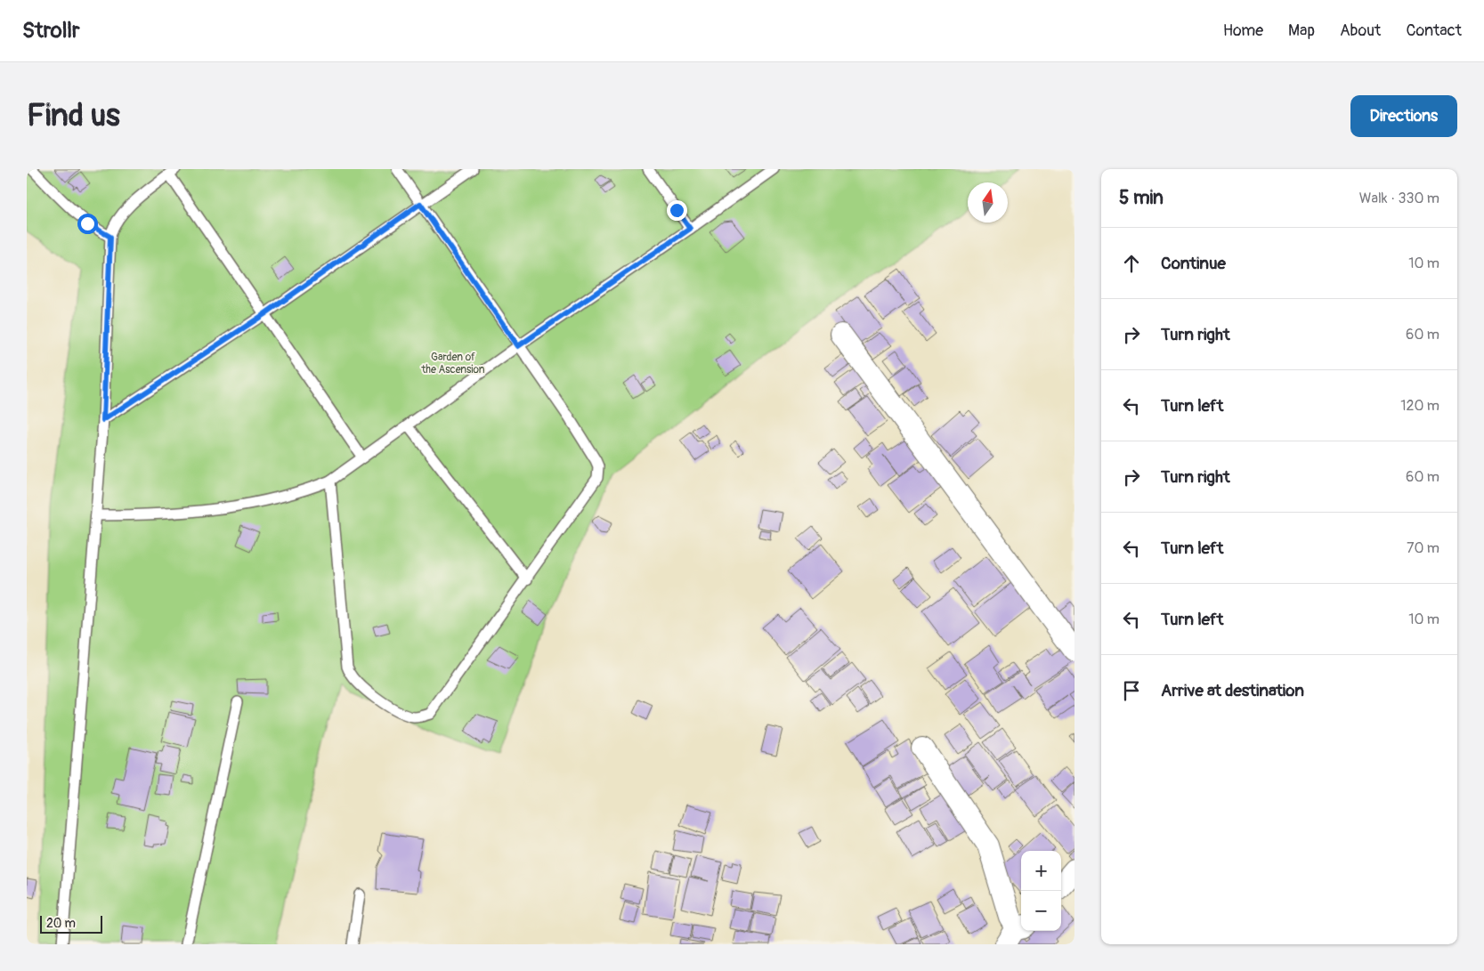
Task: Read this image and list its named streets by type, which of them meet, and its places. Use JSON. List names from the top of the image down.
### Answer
{
  "parks": ["Garden of the Ascension"],
  "scale_bar": "20 m",
  "north": "top",
  "page": {
    "header": "Strollr",
    "nav": [
      "Home",
      "Map",
      "About",
      "Contact"
    ],
    "buttons": "Directions",
    "title": "Find us",
    "heading": ["5 min", "Walk · 330 m"],
    "list": [
      ["Continue", "10 m"],
      ["Turn right", "60 m"],
      ["Turn left", "120 m"],
      ["Turn right", "60 m"],
      ["Turn left", "70 m"],
      ["Turn left", "10 m"],
      "Arrive at destination"
    ],
    "map_buttons": ["+", "−"],
    "scale": "20 m"
  }
}
